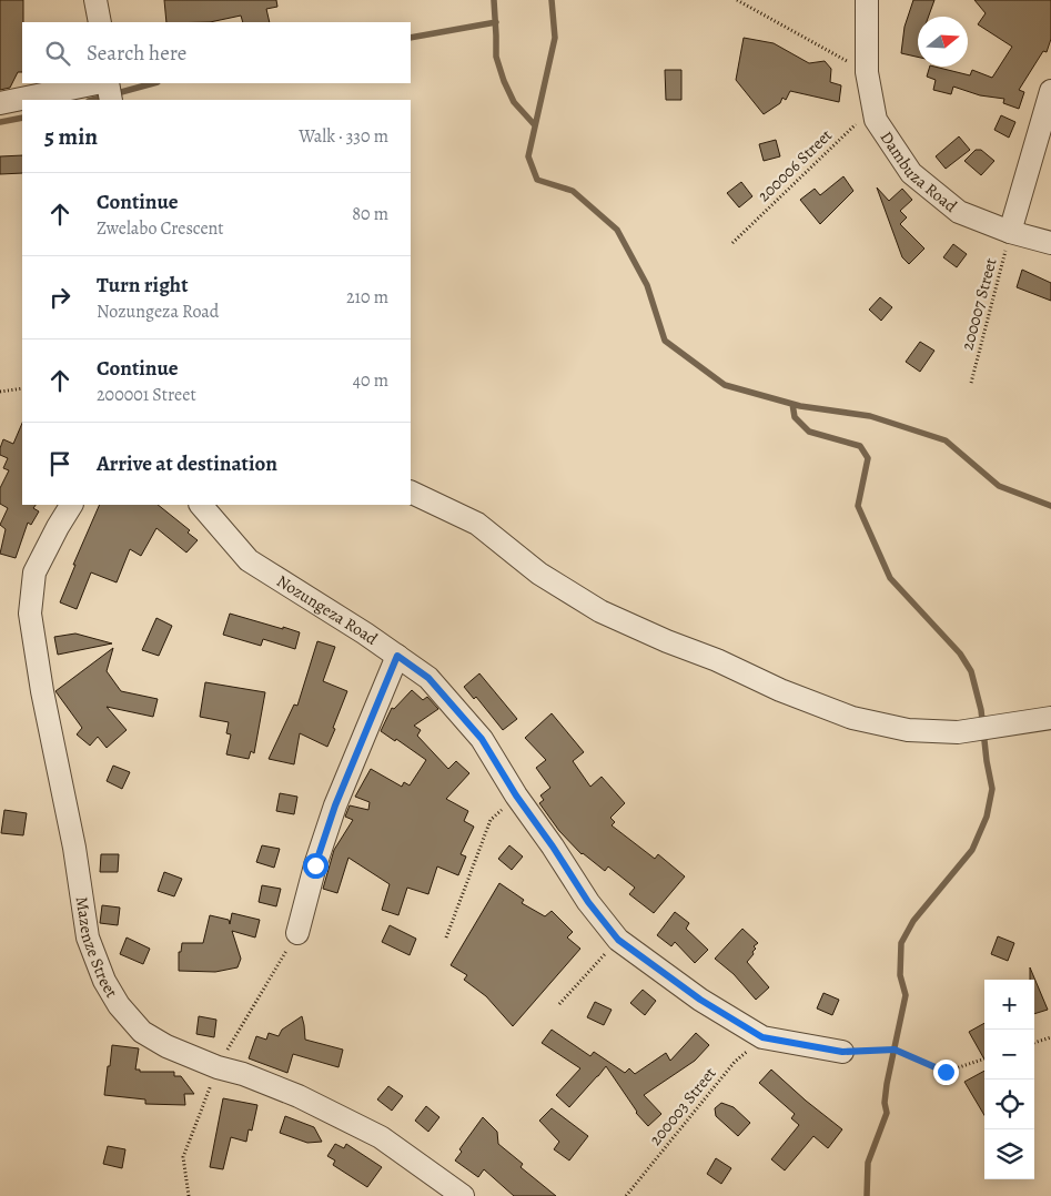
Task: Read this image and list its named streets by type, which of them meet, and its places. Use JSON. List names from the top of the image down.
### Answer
{
  "streets": {
    "street": ["Dambuza Road", "Nozungeza Road", "Mazenze Street"],
    "path": ["200006 Street", "200007 Street", "200003 Street"]
  },
  "crossings": [
    ["200006 Street", "Dambuza Road"],
    ["Dambuza Road", "200007 Street"],
    ["Nozungeza Road", "200003 Street"]
  ],
  "north": "right",
  "page": {
    "search": "Search here",
    "heading": ["5 min", "Walk · 330 m"],
    "list": [
      ["Continue", "Zwelabo Crescent", "80 m"],
      ["Turn right", "Nozungeza Road", "210 m"],
      ["Continue", "200001 Street", "40 m"],
      "Arrive at destination"
    ],
    "map_buttons": ["+", "−"]
  }
}
